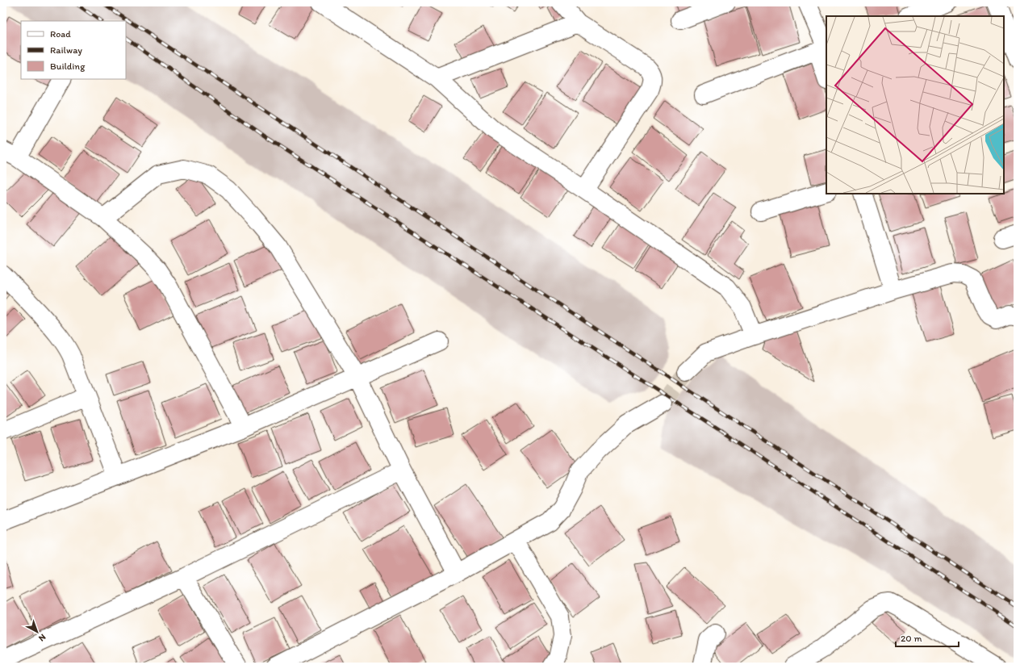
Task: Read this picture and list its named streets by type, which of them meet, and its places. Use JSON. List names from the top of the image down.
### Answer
{
  "legend": ["Road", "Railway", "Building"],
  "scale_bar": "20 m",
  "north": "bottom right"
}
